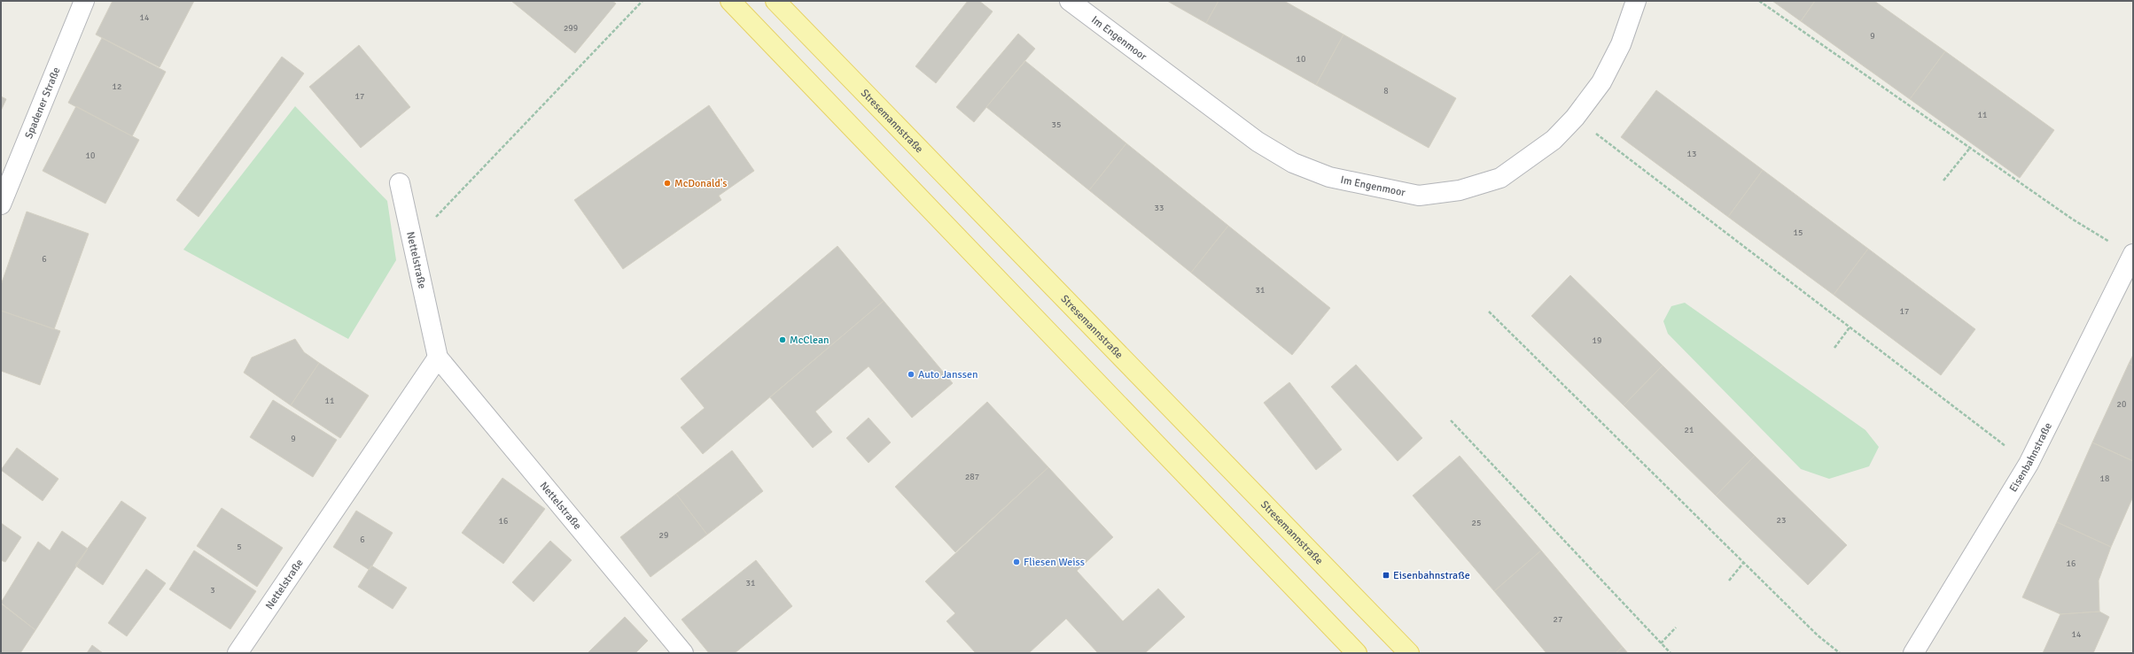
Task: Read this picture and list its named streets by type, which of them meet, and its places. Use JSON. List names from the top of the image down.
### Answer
{
  "streets": {
    "main road": ["Stresemannstraße"],
    "street": [
      "Im Engenmoor",
      "Spadener Straße",
      "Nettelstraße",
      "Eisenbahnstraße"
    ]
  },
  "places": {
    "other": [
      "McDonald's",
      "McClean",
      "Auto Janssen",
      "Fliesen Weiss"
    ],
    "transit": ["Eisenbahnstraße"]
  },
  "house_numbers": [
    "14",
    "299",
    "9",
    "10",
    "12",
    "8",
    "17",
    "11",
    "35",
    "13",
    "10",
    "33",
    "15",
    "6",
    "31",
    "17",
    "19",
    "11",
    "20",
    "21",
    "9",
    "287",
    "18",
    "23",
    "16",
    "25",
    "29",
    "6",
    "5",
    "16",
    "31",
    "3",
    "27",
    "14"
  ]
}
